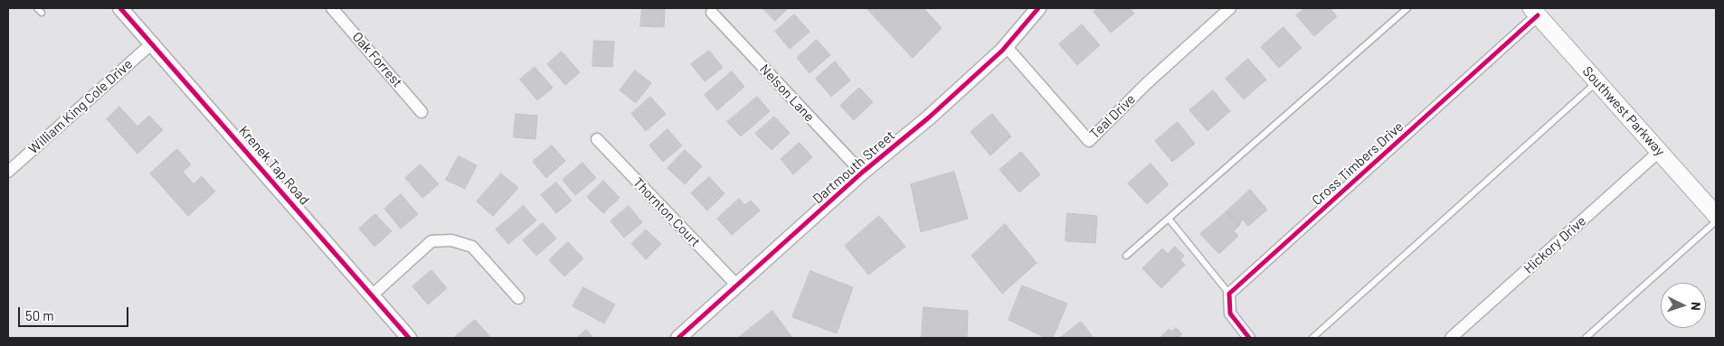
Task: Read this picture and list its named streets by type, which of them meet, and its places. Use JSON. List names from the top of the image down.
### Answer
{
  "streets": {
    "main road": ["Southwest Parkway"],
    "street": [
      "Oak Forrest",
      "Nelson Lane",
      "William King Cole Drive",
      "Teal Drive",
      "Cross Timbers Drive",
      "Krenek Tap Road",
      "Dartmouth Street",
      "Thornton Court",
      "Hickory Drive"
    ]
  },
  "crossings": [
    ["Nelson Lane", "Dartmouth Street"],
    ["William King Cole Drive", "Krenek Tap Road"],
    ["Southwest Parkway", "Cross Timbers Drive"],
    ["Southwest Parkway", "Hickory Drive"],
    ["Teal Drive", "Dartmouth Street"],
    ["Dartmouth Street", "Thornton Court"]
  ],
  "scale_bar": "50 m",
  "north": "right"
}
